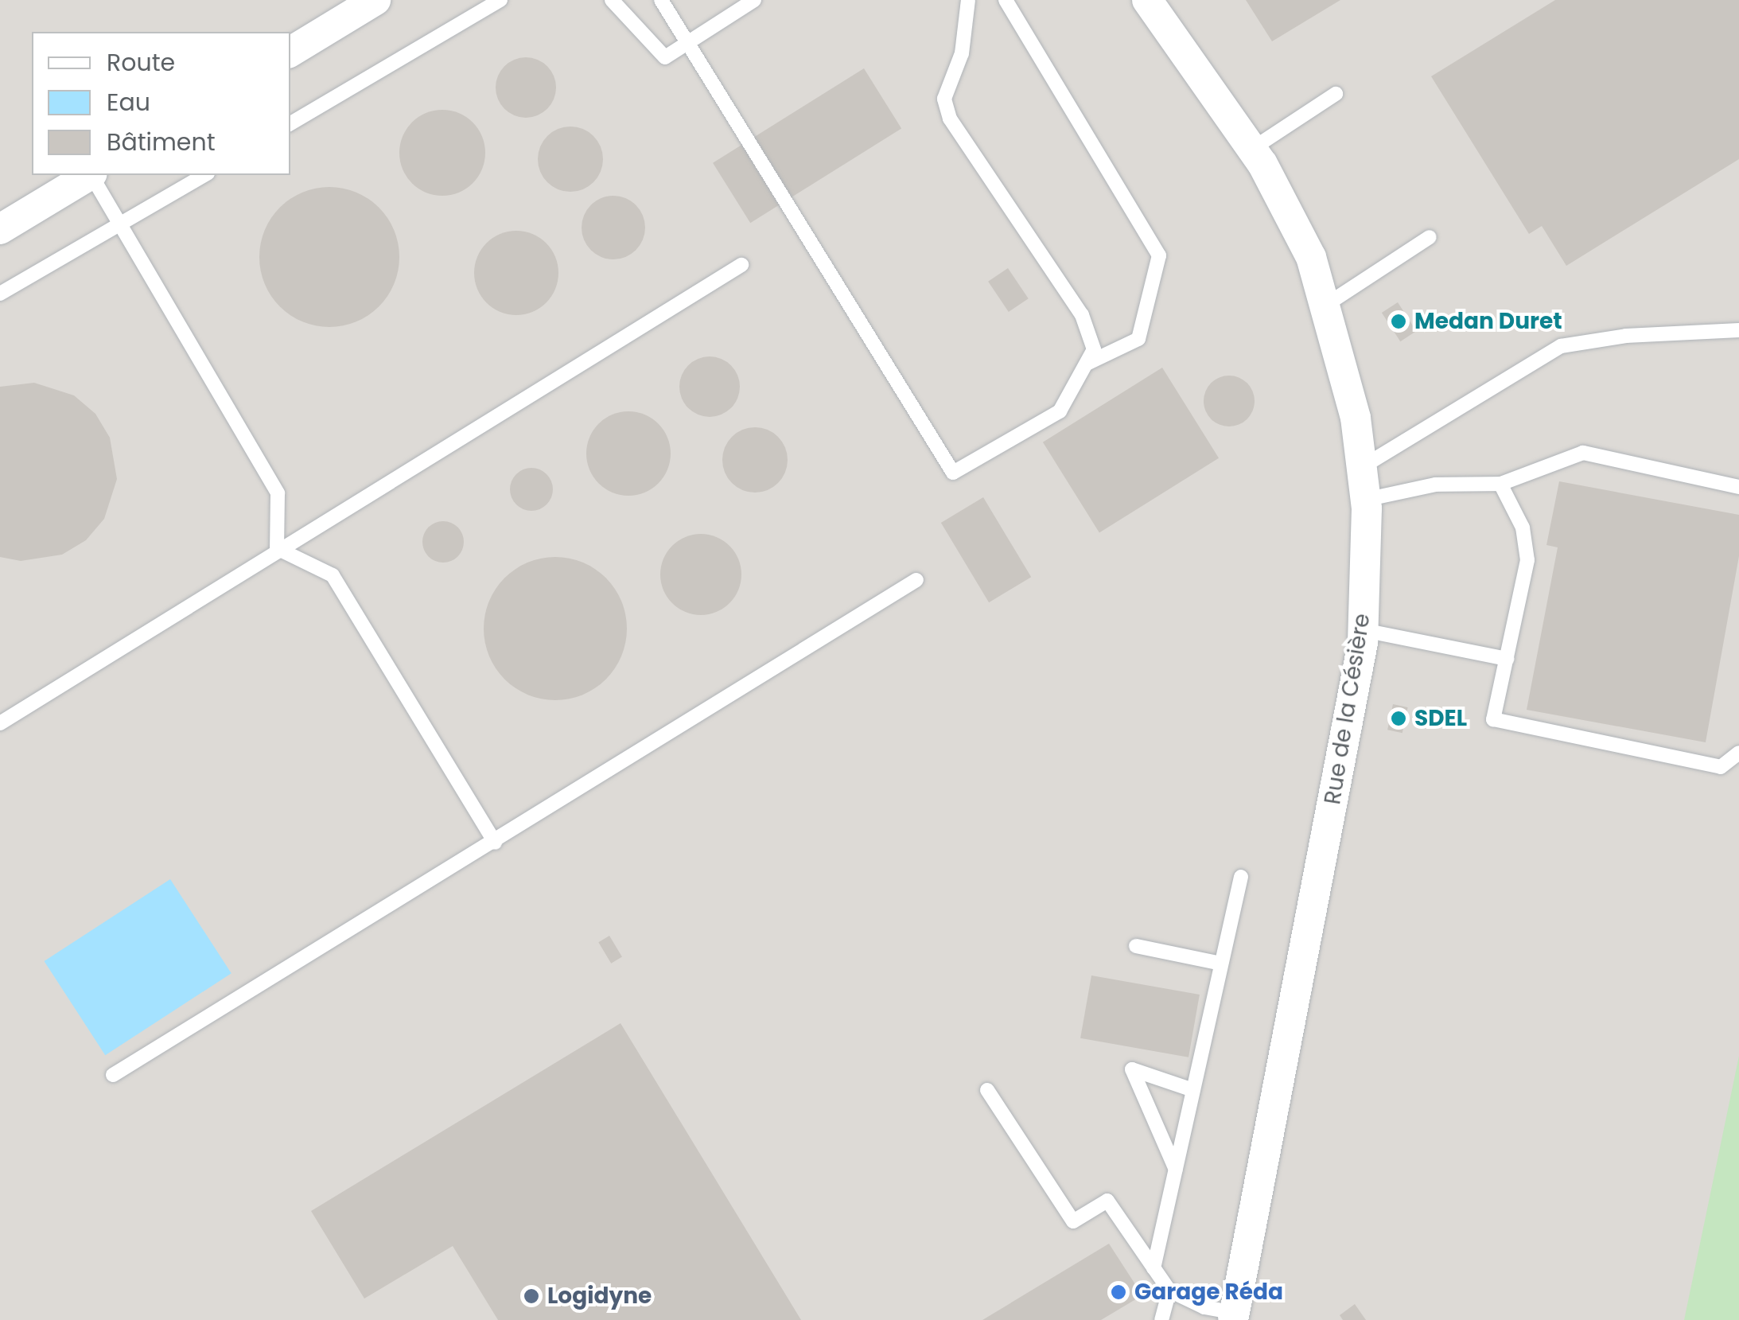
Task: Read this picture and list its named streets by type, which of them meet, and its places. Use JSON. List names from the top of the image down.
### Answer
{
  "streets": {
    "street": ["Rue de la Césière"]
  },
  "places": [
    "Medan Duret",
    "SDEL",
    "Garage Réda",
    "Logidyne"
  ],
  "legend": ["Route", "Eau", "Bâtiment"]
}
